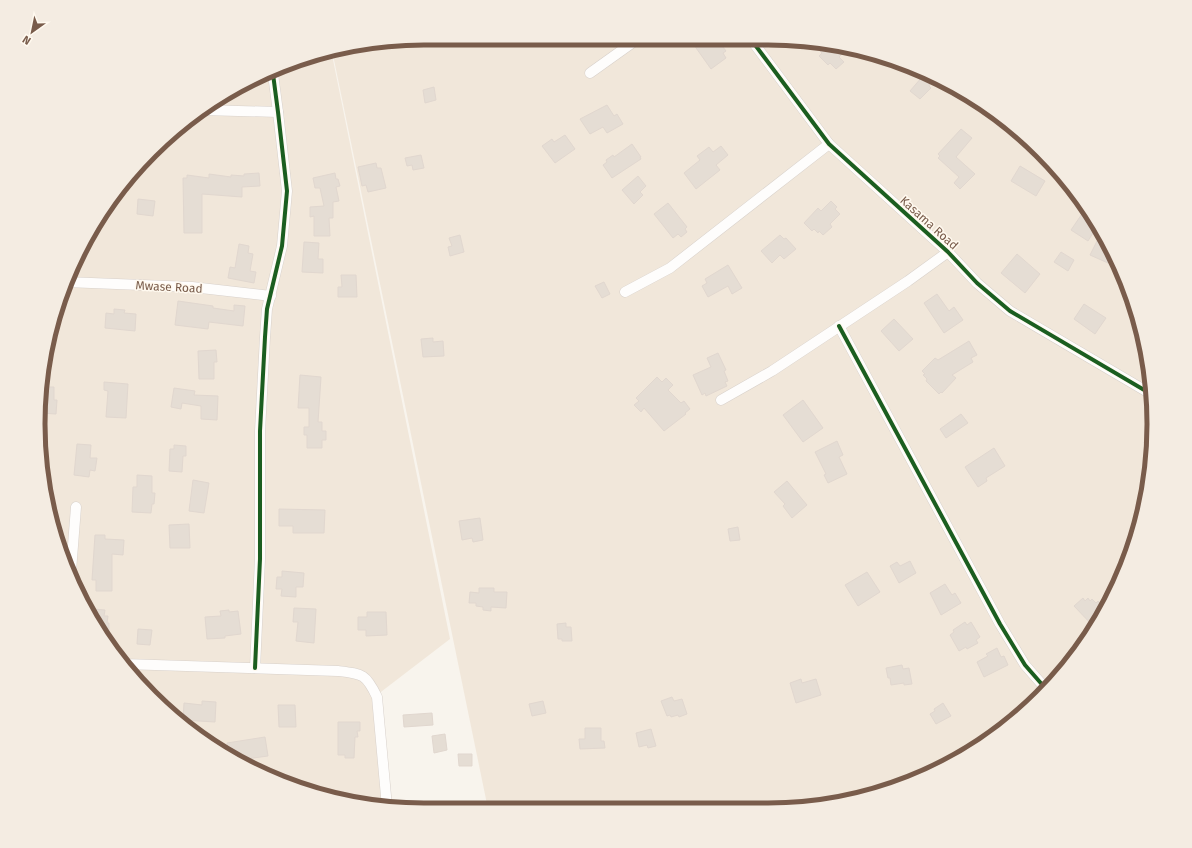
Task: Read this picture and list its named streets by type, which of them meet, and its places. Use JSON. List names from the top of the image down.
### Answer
{
  "streets": {
    "street": ["Kasama Road", "Mwase Road"]
  },
  "north": "bottom left"
}
